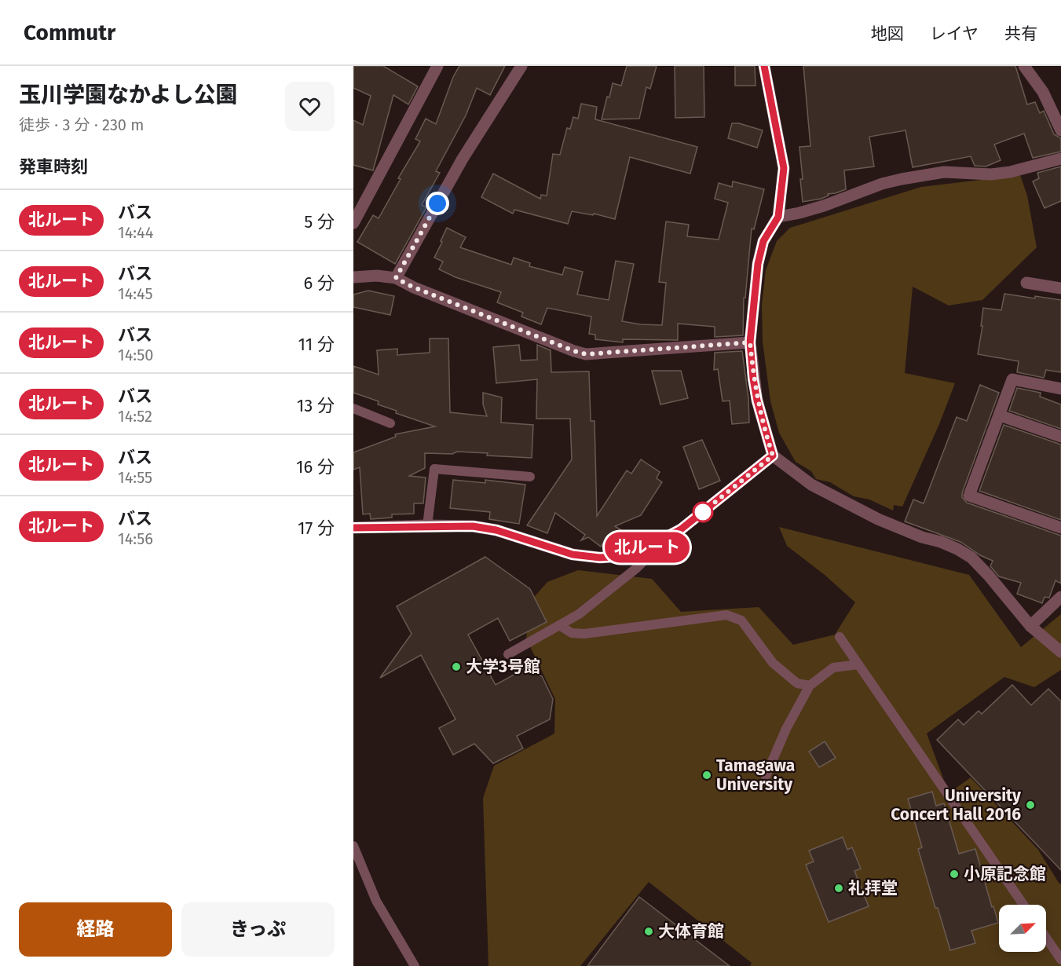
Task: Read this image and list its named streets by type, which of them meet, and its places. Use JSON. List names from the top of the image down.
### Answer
{
  "places": [
    "大学3号館",
    "Tamagawa University",
    "University Concert Hall 2016",
    "小原記念館",
    "礼拝堂",
    "大体育館"
  ],
  "lines": ["bus line 北ルート"],
  "north": "top right",
  "page": {
    "header": "Commutr",
    "nav": ["地図", "レイヤ", "共有"],
    "heading": [
      ["玉川学園なかよし公園", "徒歩 · 3 分 · 230 m"],
      "発車時刻"
    ],
    "on_map": "北ルート",
    "list": [
      {
        "mark": "北ルート",
        "name": "バス",
        "note": "14:44",
        "value": "5 分"
      },
      {
        "mark": "北ルート",
        "name": "バス",
        "note": "14:45",
        "value": "6 分"
      },
      {
        "mark": "北ルート",
        "name": "バス",
        "note": "14:50",
        "value": "11 分"
      },
      {
        "mark": "北ルート",
        "name": "バス",
        "note": "14:52",
        "value": "13 分"
      },
      {
        "mark": "北ルート",
        "name": "バス",
        "note": "14:55",
        "value": "16 分"
      },
      {
        "mark": "北ルート",
        "name": "バス",
        "note": "14:56",
        "value": "17 分"
      }
    ],
    "buttons": ["経路", "きっぷ"]
  }
}
